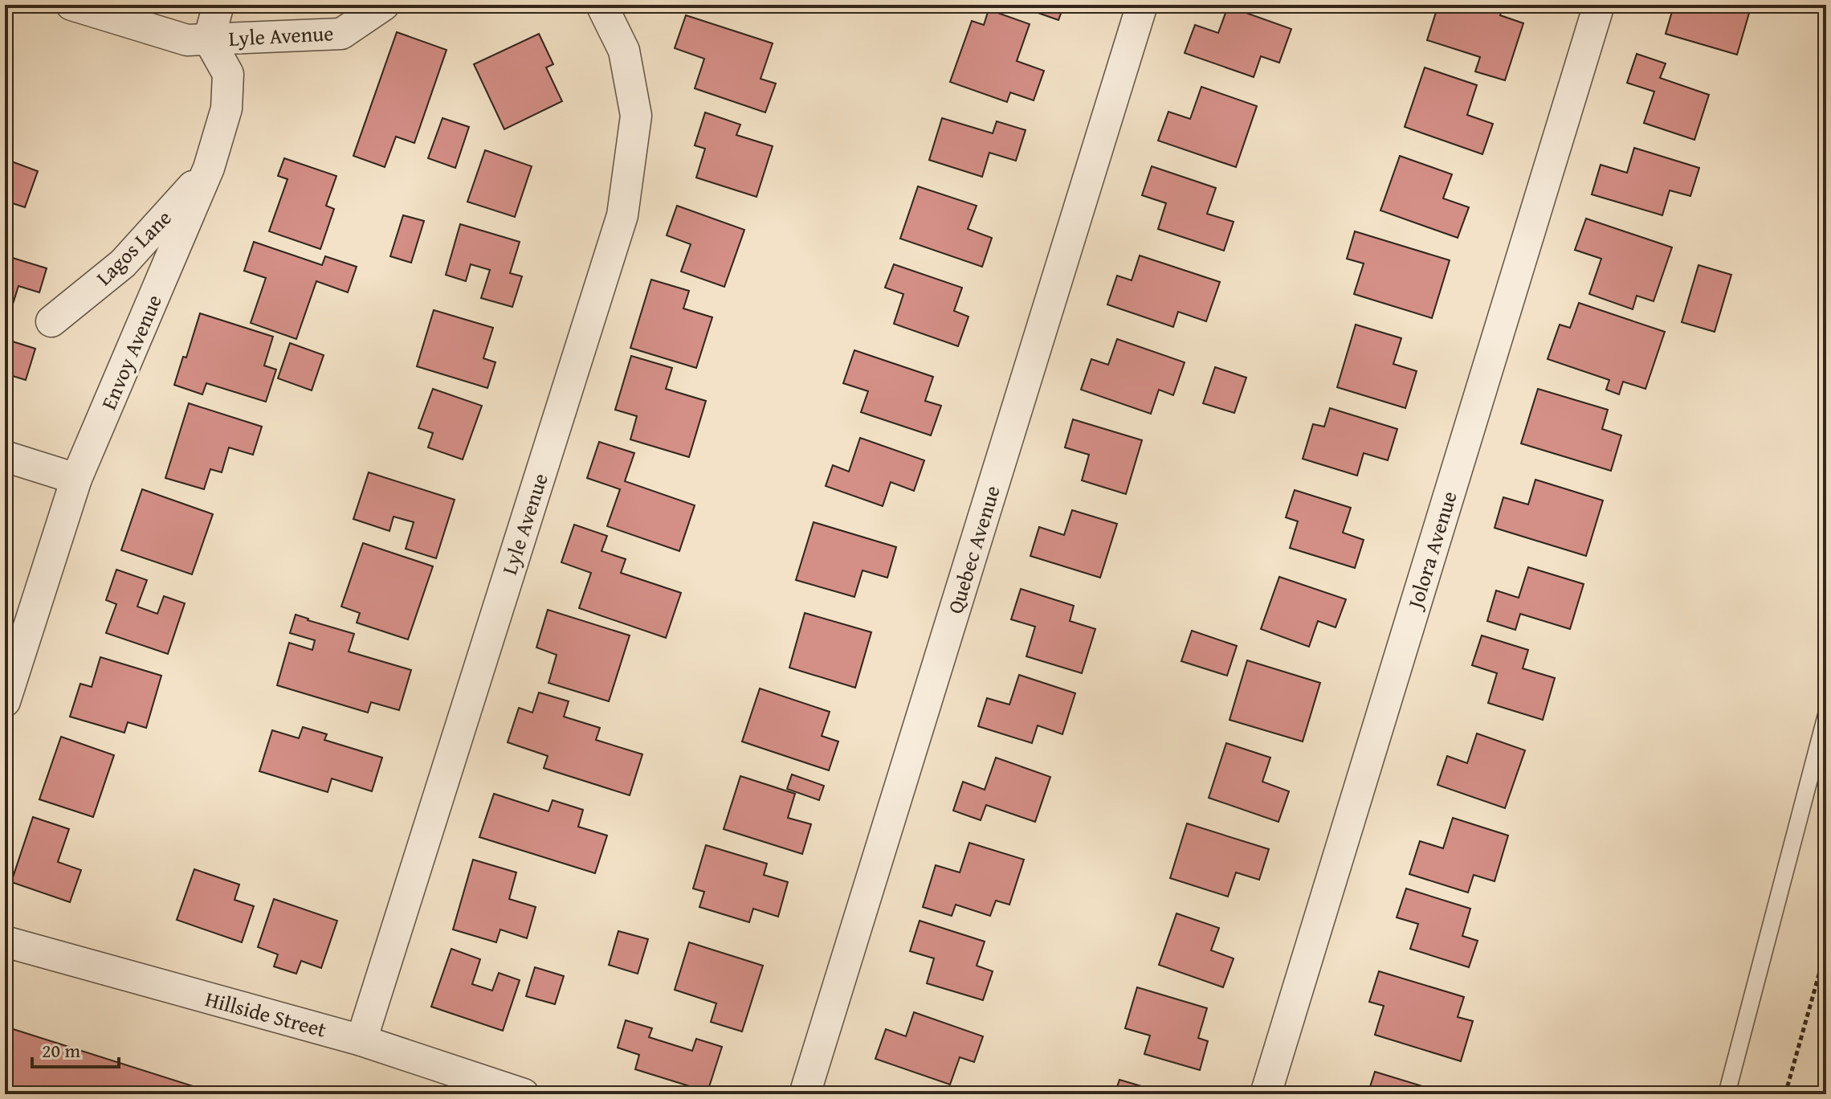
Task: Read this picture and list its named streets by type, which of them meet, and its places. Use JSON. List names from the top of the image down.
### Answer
{
  "streets": {
    "street": [
      "Lyle Avenue",
      "Lagos Lane",
      "Envoy Avenue",
      "Quebec Avenue",
      "Jolora Avenue",
      "Hillside Street"
    ]
  },
  "crossings": [
    ["Lyle Avenue", "Envoy Avenue"],
    ["Lyle Avenue", "Hillside Street"],
    ["Lagos Lane", "Envoy Avenue"]
  ],
  "scale_bar": "20 m"
}
